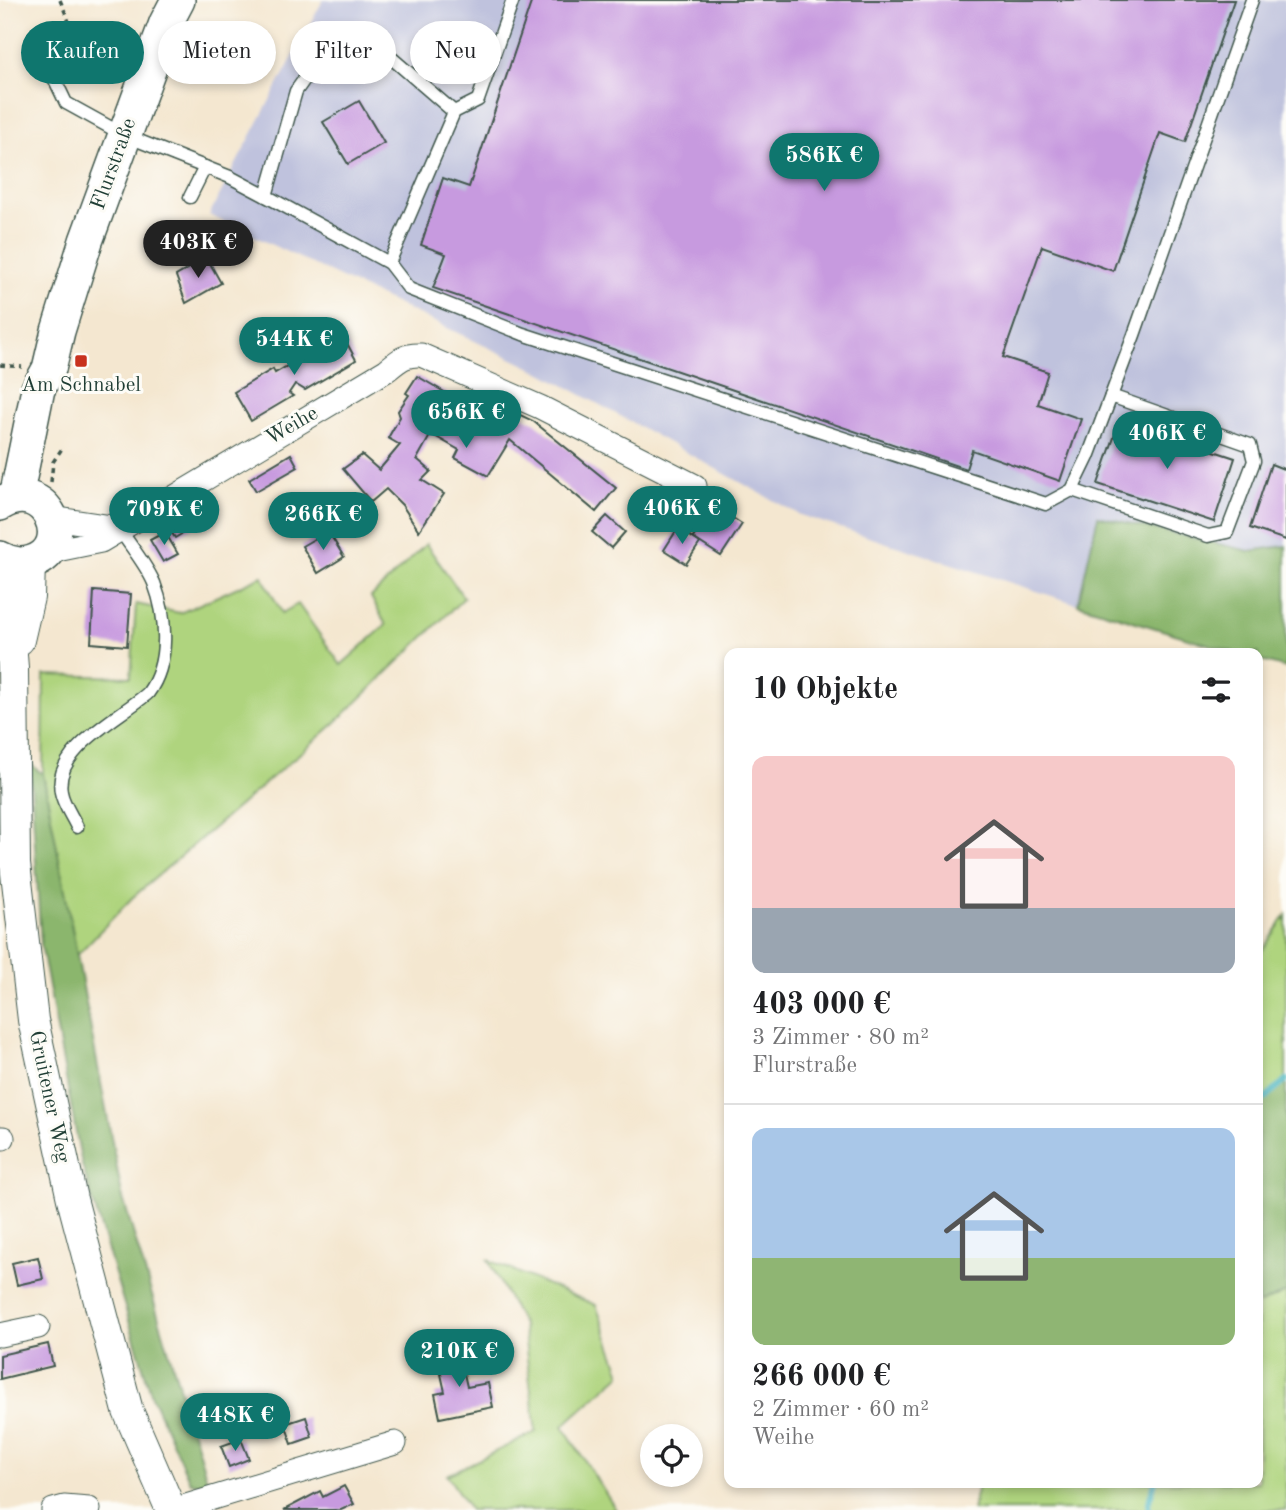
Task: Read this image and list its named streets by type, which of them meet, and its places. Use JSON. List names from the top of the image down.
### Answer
{
  "streets": {
    "main road": ["Flurstraße"],
    "street": ["Weihe", "Gruitener Weg"]
  },
  "crossings": [
    ["Weihe", "Gruitener Weg"]
  ],
  "places": {
    "transit": ["Am Schnabel"]
  },
  "page": {
    "chip": [
      "Kaufen",
      "Mieten",
      "Filter",
      "Neu"
    ],
    "price": [
      "586K €",
      "403K €",
      "544K €",
      "656K €",
      "406K €",
      "406K €",
      "709K €",
      "266K €",
      "210K €",
      "448K €"
    ],
    "heading": "10 Objekte",
    "list": [
      {
        "name": "403 000 €",
        "note": "3 Zimmer · 80 m² · Flurstraße"
      },
      {
        "name": "266 000 €",
        "note": "2 Zimmer · 60 m² · Weihe"
      }
    ]
  }
}
